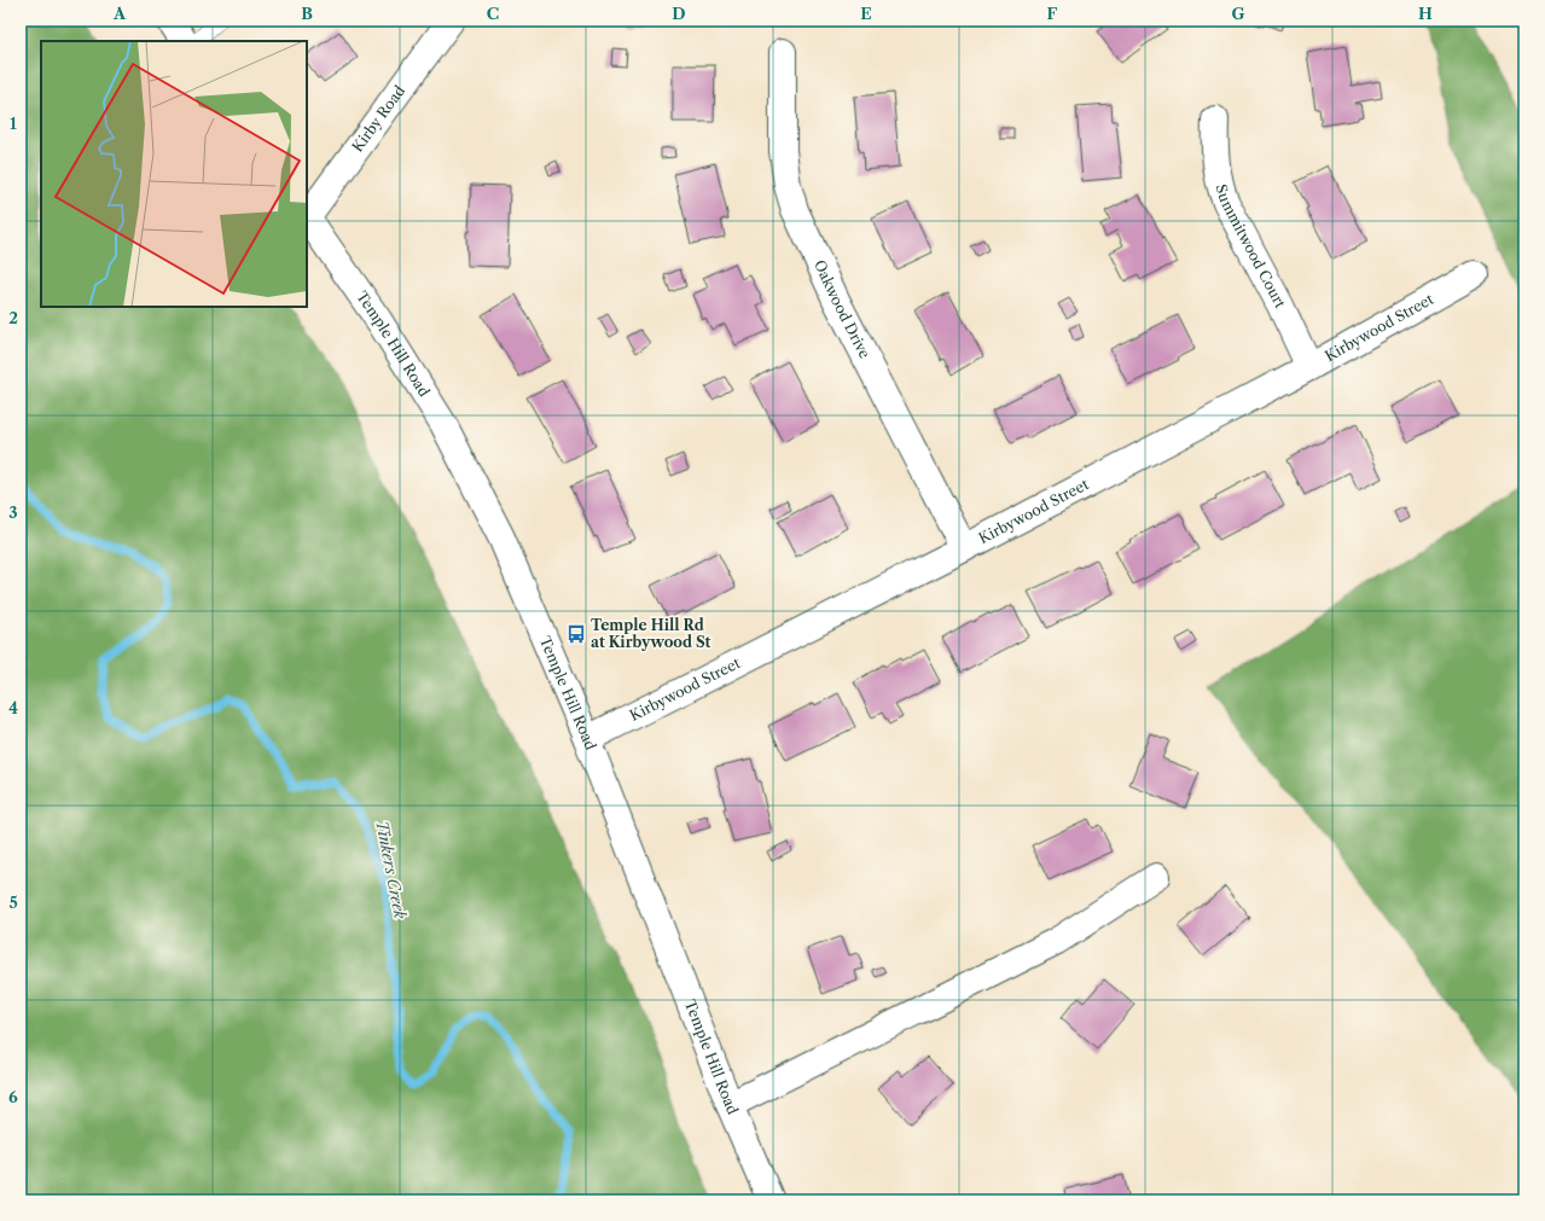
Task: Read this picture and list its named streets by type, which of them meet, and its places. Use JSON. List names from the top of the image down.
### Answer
{
  "streets": {
    "street": [
      "Kirby Road",
      "Summitwood Court",
      "Oakwood Drive",
      "Kirbywood Street",
      "Temple Hill Road"
    ]
  },
  "crossings": [
    ["Kirby Road", "Temple Hill Road"],
    ["Summitwood Court", "Kirbywood Street"],
    ["Oakwood Drive", "Kirbywood Street"],
    ["Kirbywood Street", "Temple Hill Road"]
  ],
  "water": ["Tinkers Creek"],
  "places": {
    "bus stop": ["Temple Hill Rd at Kirbywood St"]
  },
  "grid": {
    "columns": [
      "A",
      "B",
      "C",
      "D",
      "E",
      "F",
      "G",
      "H"
    ],
    "rows": [
      "1",
      "2",
      "3",
      "4",
      "5",
      "6"
    ]
  }
}
